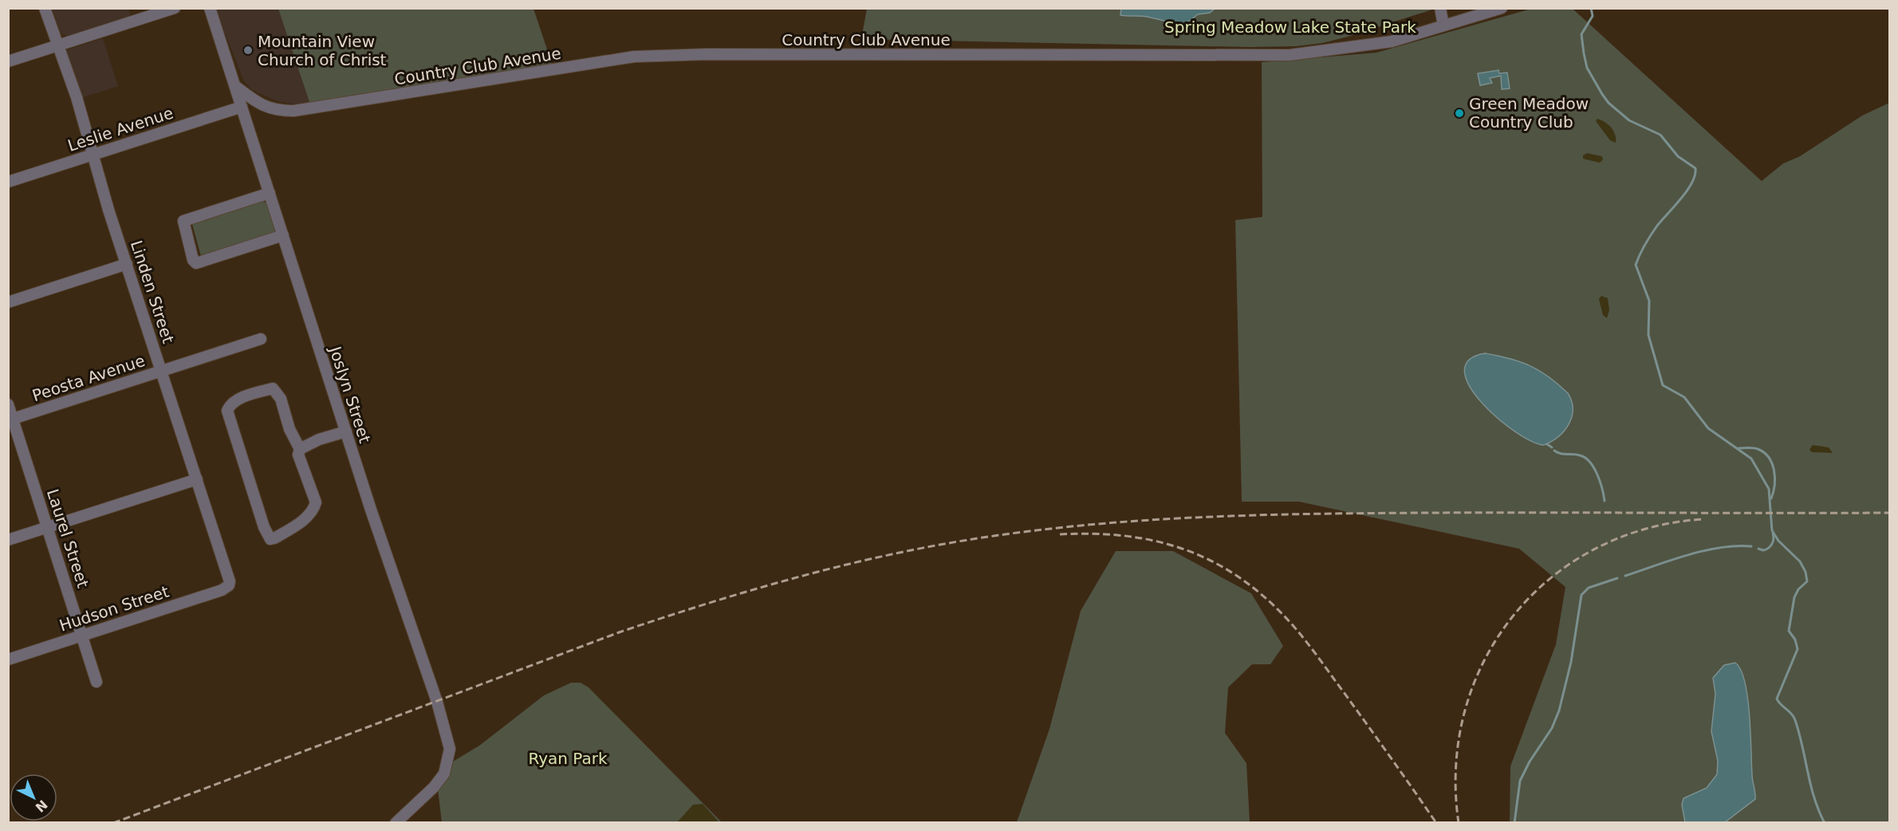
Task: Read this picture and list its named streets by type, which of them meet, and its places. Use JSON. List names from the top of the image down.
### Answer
{
  "streets": {
    "street": [
      "Country Club Avenue",
      "Leslie Avenue",
      "Linden Street",
      "Peosta Avenue",
      "Joslyn Street",
      "Laurel Street",
      "Hudson Street"
    ]
  },
  "crossings": [
    ["Country Club Avenue", "Joslyn Street"],
    ["Leslie Avenue", "Linden Street"],
    ["Leslie Avenue", "Joslyn Street"],
    ["Linden Street", "Peosta Avenue"],
    ["Linden Street", "Hudson Street"],
    ["Peosta Avenue", "Laurel Street"],
    ["Laurel Street", "Hudson Street"]
  ],
  "parks": ["Spring Meadow Lake State Park", "Ryan Park"],
  "places": ["Mountain View Church of Christ", "Green Meadow Country Club"],
  "north": "bottom right"
}
